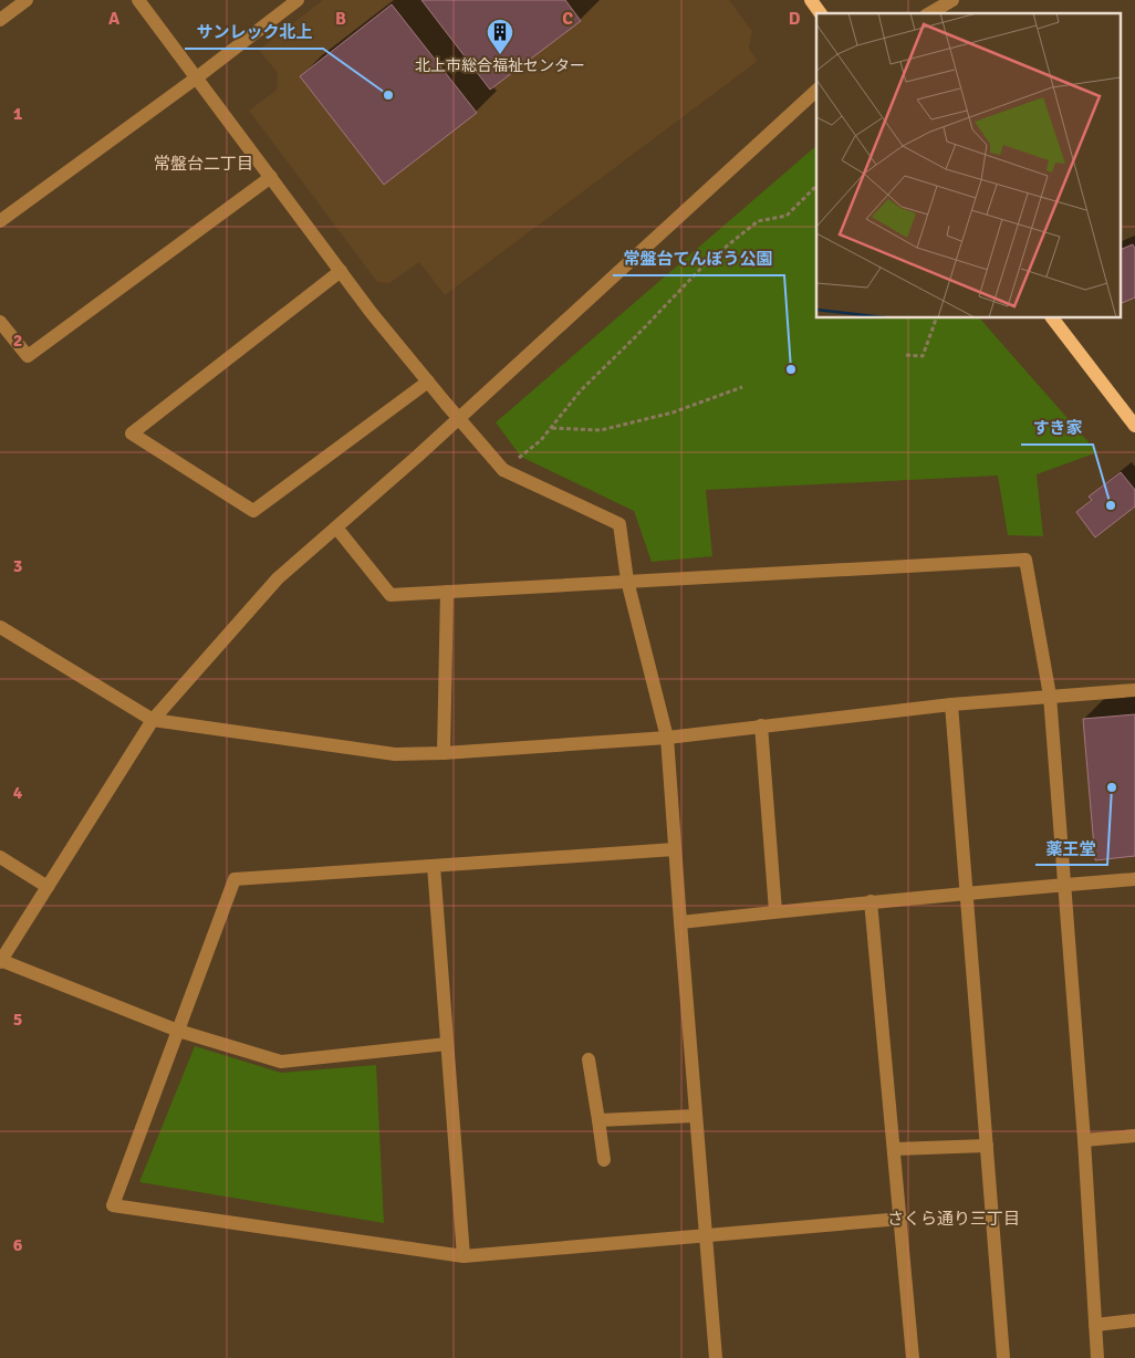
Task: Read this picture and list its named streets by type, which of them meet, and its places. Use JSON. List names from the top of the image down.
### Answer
{
  "districts": ["常盤台二丁目", "さくら通り三丁目"],
  "places": {
    "building": ["北上市総合福祉センター"],
    "other": [
      "サンレック北上",
      "常盤台てんぼう公園",
      "すき家",
      "薬王堂"
    ]
  },
  "grid": {
    "columns": [
      "A",
      "B",
      "C",
      "D"
    ],
    "rows": [
      "1",
      "2",
      "3",
      "4",
      "5",
      "6"
    ]
  }
}
